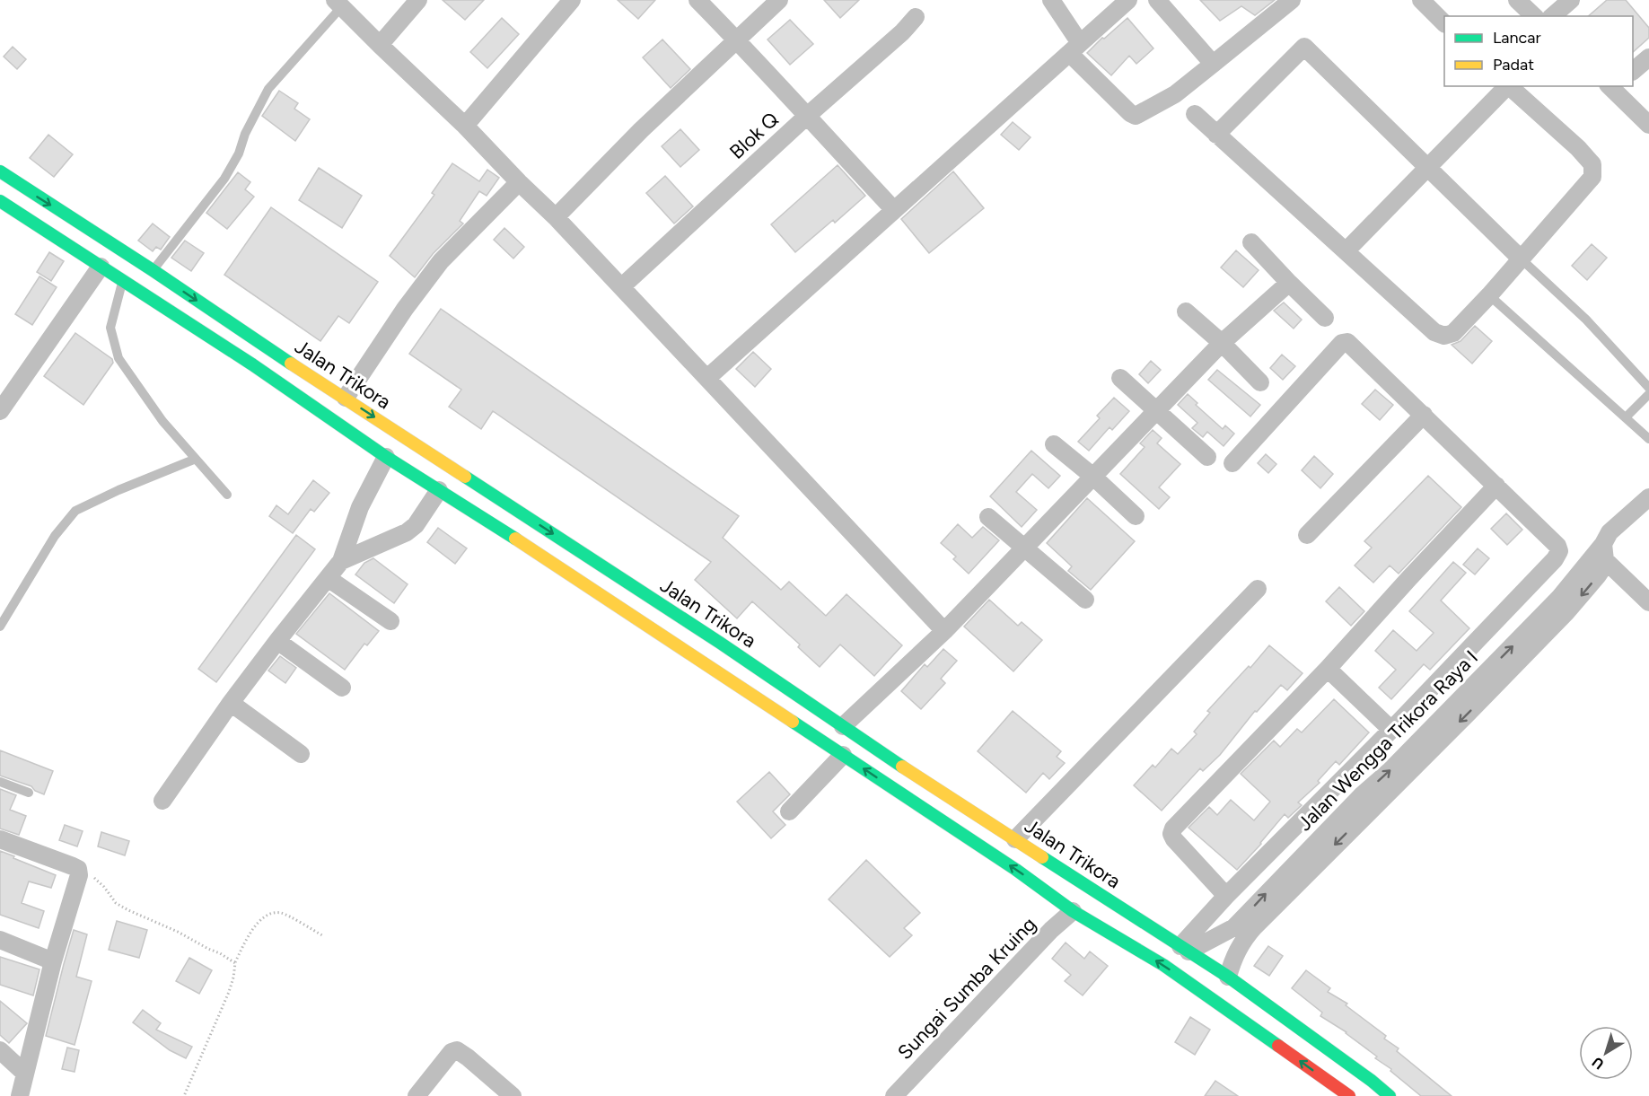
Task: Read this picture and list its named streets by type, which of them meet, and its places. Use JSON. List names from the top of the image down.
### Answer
{
  "streets": {
    "main road": ["Jalan Trikora"],
    "street": ["Blok Q", "Jalan Wengga Trikora Raya I", "Sungai Sumba Kruing"]
  },
  "crossings": [
    ["Jalan Trikora", "Jalan Wengga Trikora Raya I"],
    ["Jalan Trikora", "Sungai Sumba Kruing"]
  ],
  "legend": ["Lancar", "Padat"],
  "north": "bottom left"
}
